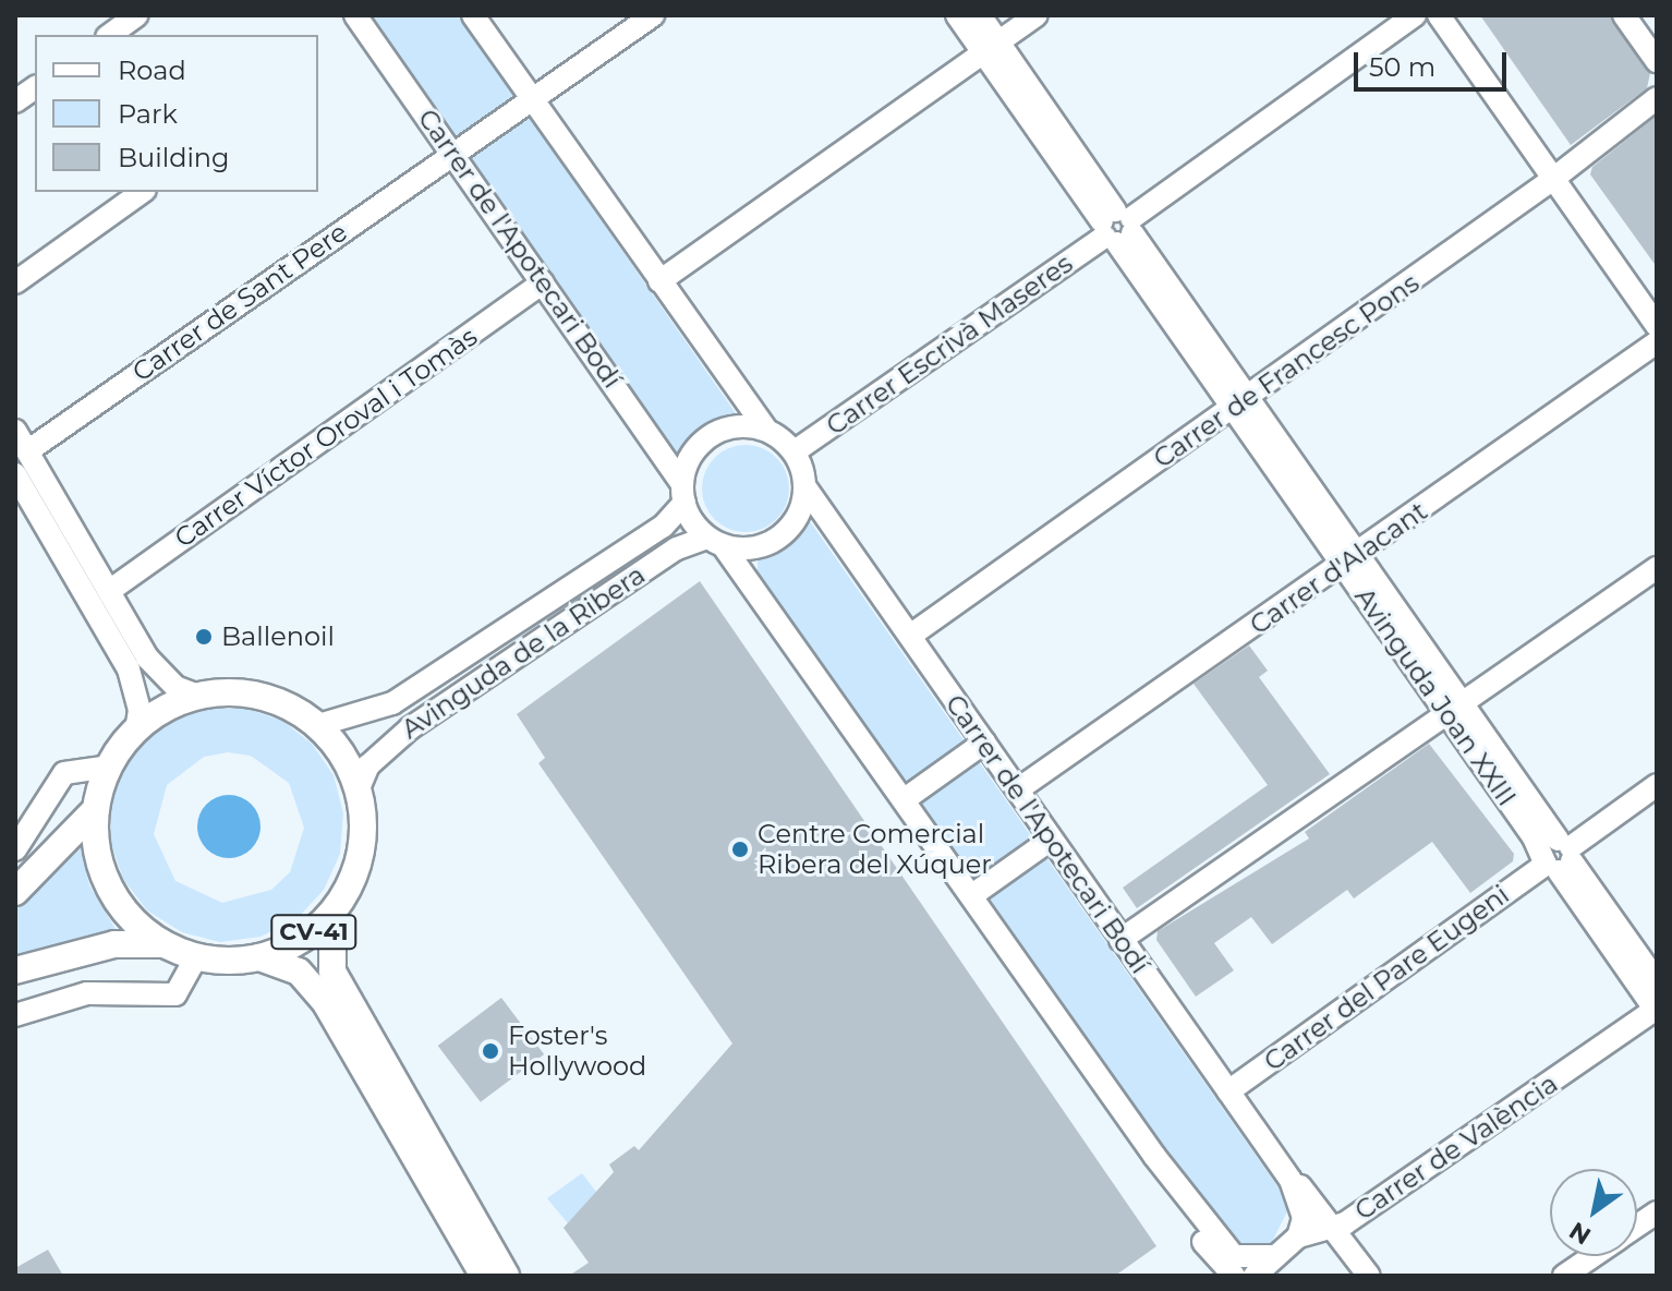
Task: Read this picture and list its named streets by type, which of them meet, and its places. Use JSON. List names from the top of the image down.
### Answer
{
  "streets": {
    "main road": ["CV-41"],
    "street": [
      "Carrer de l'Apotecari Bodí",
      "Carrer de Sant Pere",
      "Carrer Escrivà Maseres",
      "Carrer de Francesc Pons",
      "Carrer Víctor Oroval i Tomàs",
      "Carrer d'Alacant",
      "Avinguda de la Ribera",
      "Avinguda Joan XXIII",
      "Carrer del Pare Eugeni",
      "Carrer de València"
    ]
  },
  "crossings": [
    ["Carrer de l'Apotecari Bodí", "Carrer de Sant Pere"],
    ["Carrer de l'Apotecari Bodí", "Carrer Escrivà Maseres"],
    ["Carrer de l'Apotecari Bodí", "Carrer de Francesc Pons"],
    ["Carrer de l'Apotecari Bodí", "Carrer Víctor Oroval i Tomàs"],
    ["Carrer de l'Apotecari Bodí", "Carrer d'Alacant"],
    ["Carrer de l'Apotecari Bodí", "Avinguda de la Ribera"],
    ["Carrer de l'Apotecari Bodí", "Carrer del Pare Eugeni"],
    ["Carrer de l'Apotecari Bodí", "Carrer de València"],
    ["Carrer Escrivà Maseres", "Avinguda de la Ribera"],
    ["Carrer Escrivà Maseres", "Avinguda Joan XXIII"],
    ["Carrer de Francesc Pons", "Avinguda Joan XXIII"],
    ["Carrer d'Alacant", "Avinguda Joan XXIII"],
    ["Avinguda de la Ribera", "CV-41"],
    ["Avinguda Joan XXIII", "Carrer del Pare Eugeni"],
    ["Avinguda Joan XXIII", "Carrer de València"]
  ],
  "places": ["Ballenoil", "Centre Comercial Ribera del Xúquer", "Foster's Hollywood"],
  "legend": ["Road", "Park", "Building"],
  "scale_bar": "50 m",
  "north": "bottom left"
}
